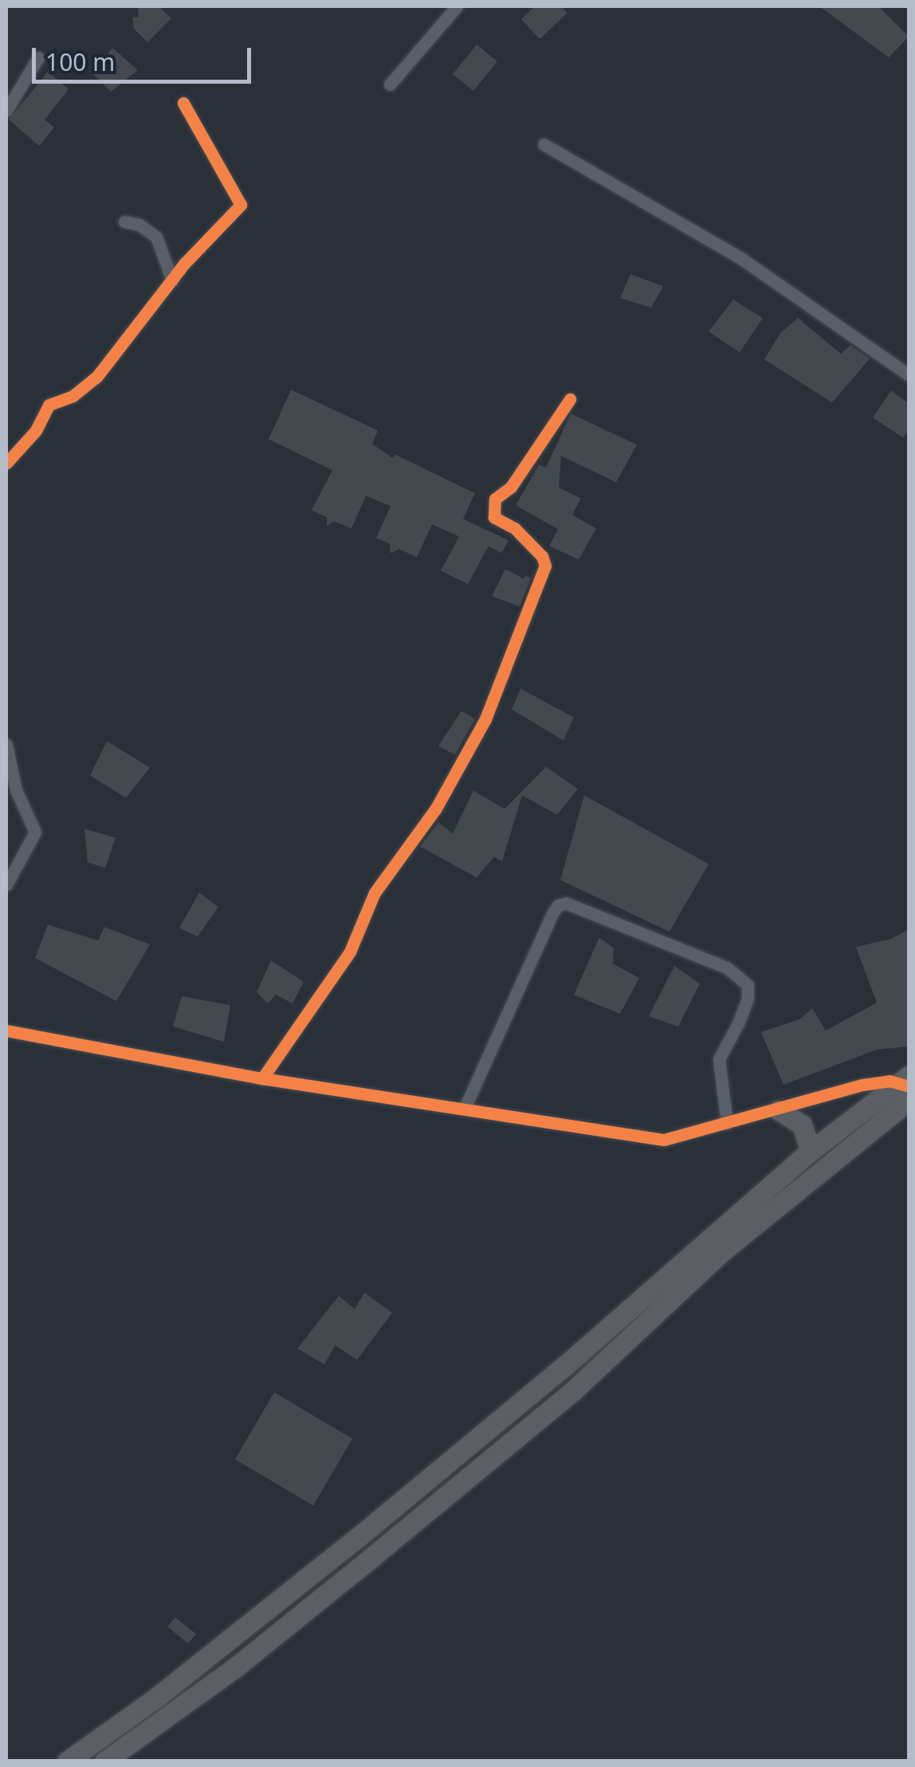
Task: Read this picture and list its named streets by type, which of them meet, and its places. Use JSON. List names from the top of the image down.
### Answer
{
  "scale_bar": "100 m"
}
